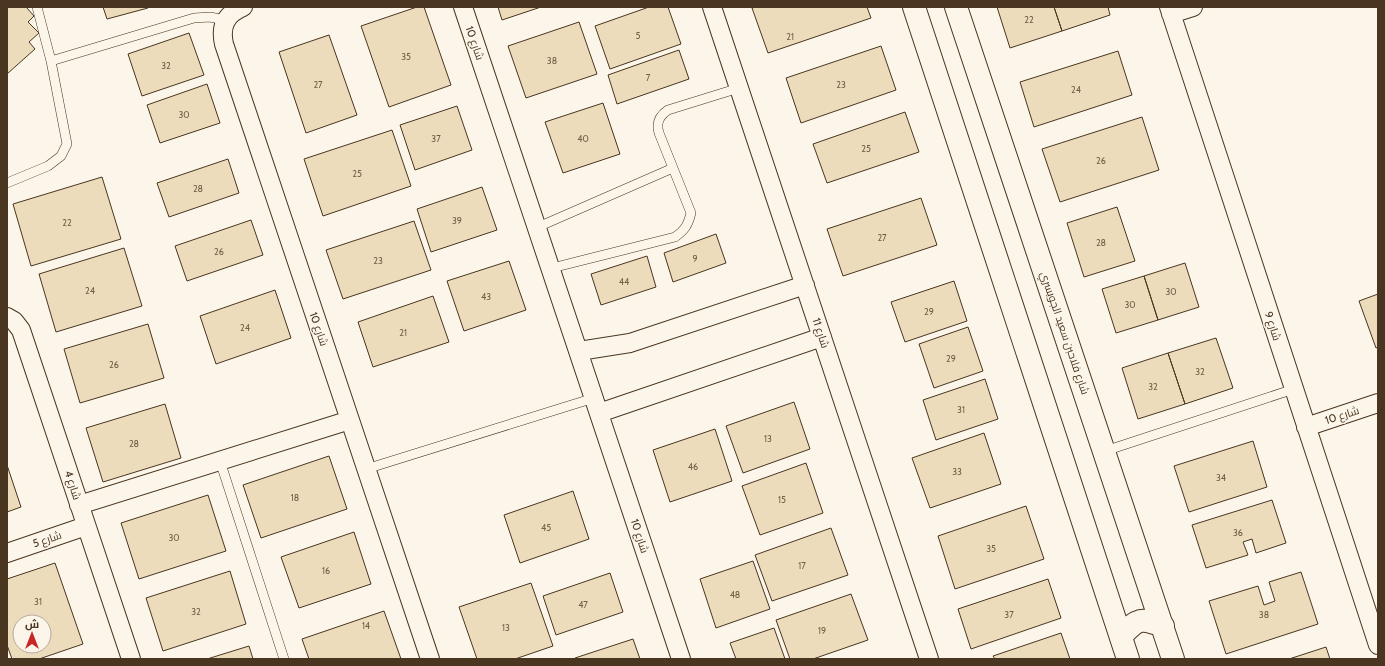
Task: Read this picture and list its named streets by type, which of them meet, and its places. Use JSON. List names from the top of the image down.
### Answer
{
  "streets": {
    "street": [
      "شارع 10",
      "شارع 9",
      "شارع 11",
      "شارع فلاحبن سعيد الجويسري",
      "شارع 4",
      "شارع 5"
    ]
  },
  "crossings": [
    ["شارع 10", "شارع 9"],
    ["شارع 4", "شارع 5"]
  ],
  "house_numbers": [
    "22",
    "5",
    "21",
    "35",
    "38",
    "32",
    "7",
    "27",
    "23",
    "24",
    "30",
    "37",
    "40",
    "25",
    "26",
    "25",
    "28",
    "39",
    "22",
    "27",
    "28",
    "26",
    "9",
    "23",
    "44",
    "24",
    "30",
    "43",
    "30",
    "29",
    "24",
    "21",
    "29",
    "26",
    "32",
    "32",
    "31",
    "13",
    "28",
    "46",
    "33",
    "34",
    "18",
    "15",
    "45",
    "36",
    "30",
    "35",
    "17",
    "16",
    "48",
    "31",
    "47",
    "32",
    "37",
    "38",
    "14",
    "13",
    "19"
  ],
  "north": "top"
}
